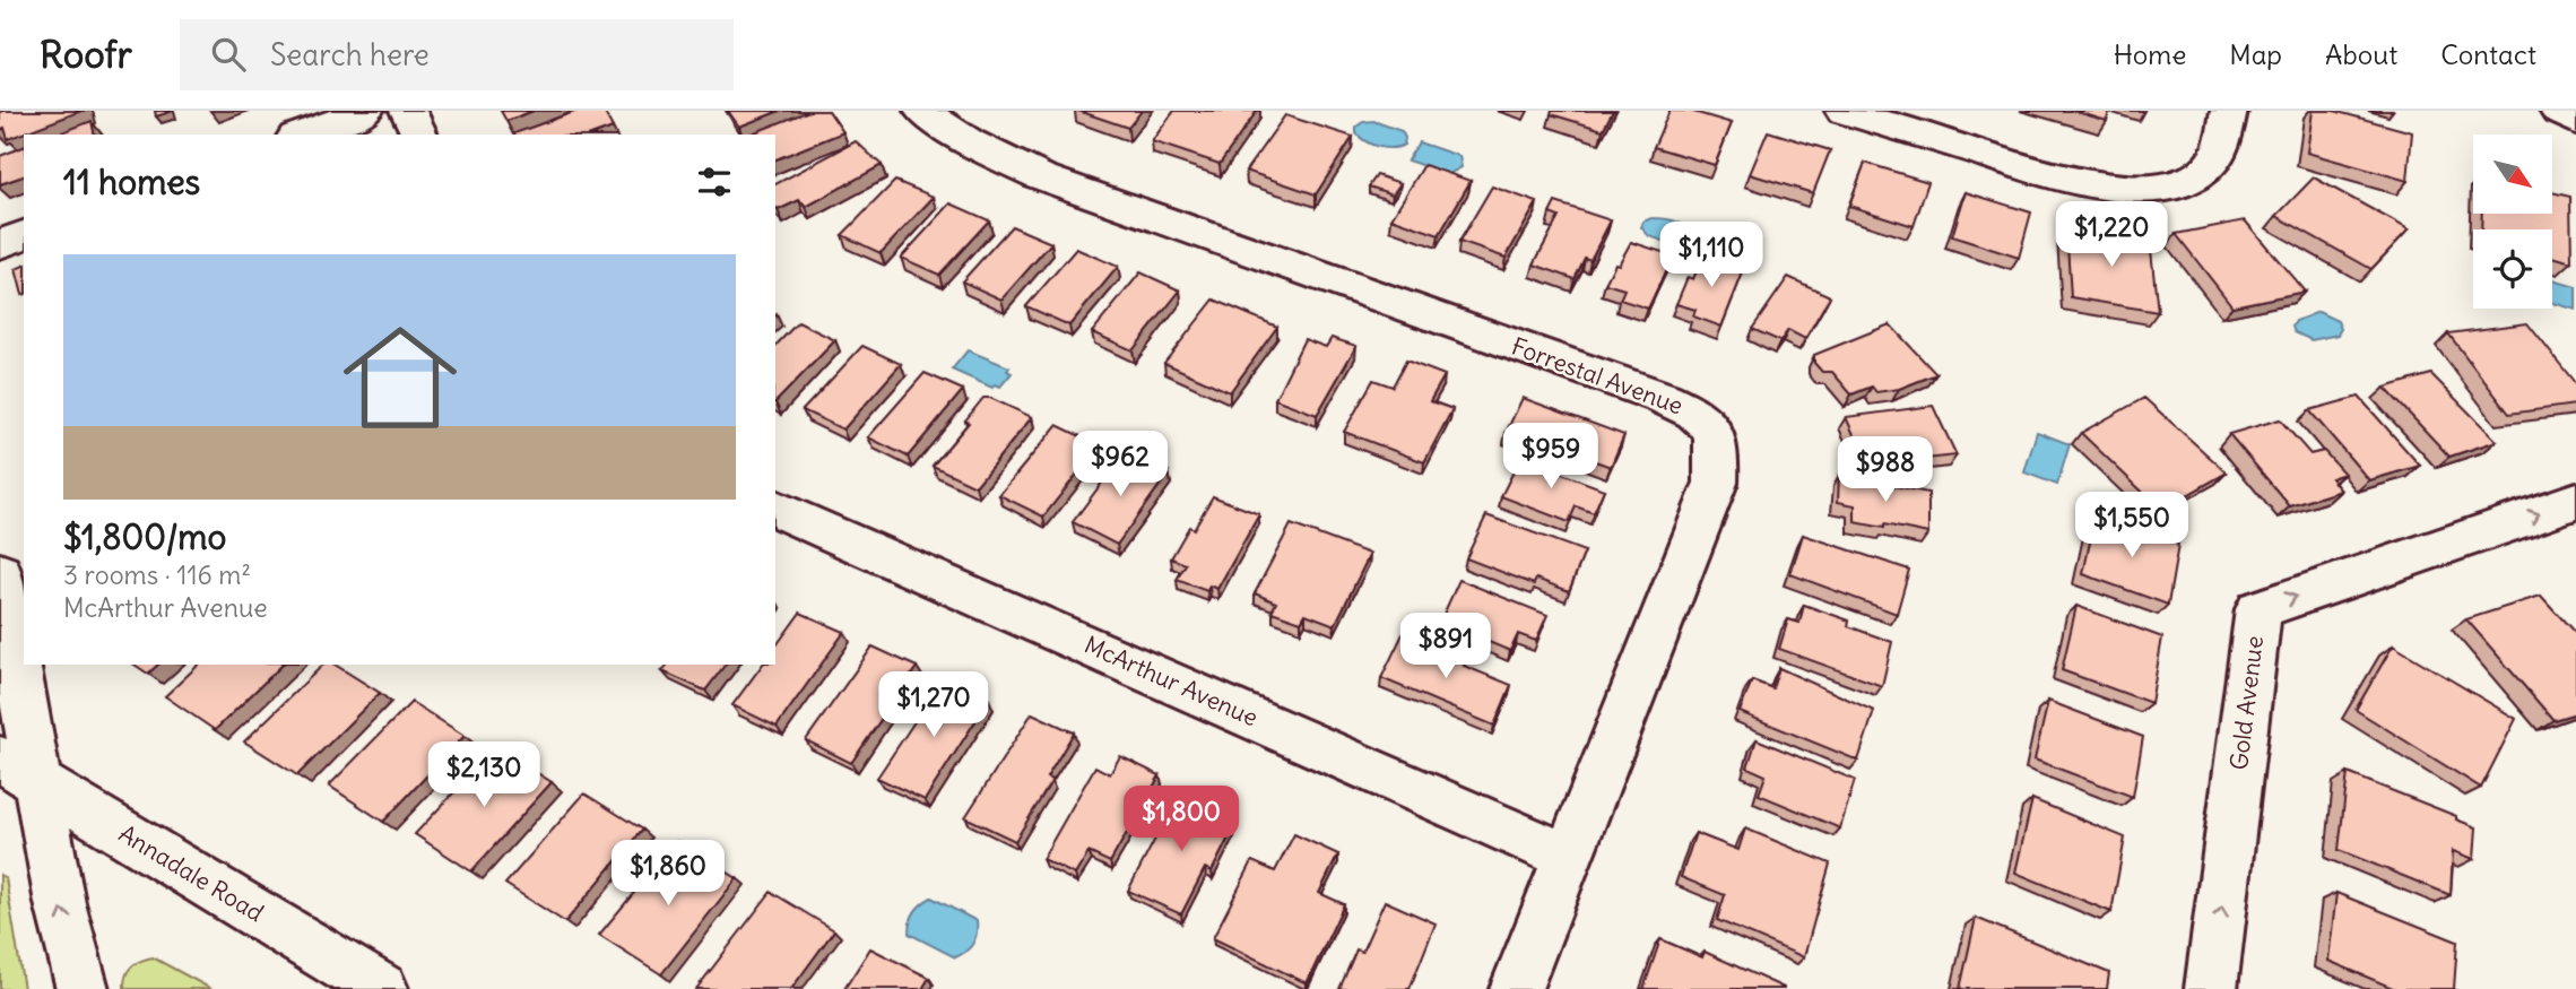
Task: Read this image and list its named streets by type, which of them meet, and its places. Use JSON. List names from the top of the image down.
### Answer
{
  "streets": {
    "street": [
      "Forrestal Avenue",
      "McArthur Avenue",
      "Gold Avenue",
      "Annadale Road"
    ]
  },
  "crossings": [
    ["Forrestal Avenue", "McArthur Avenue"]
  ],
  "one_way": ["Gold Avenue"],
  "north": "bottom right",
  "page": {
    "header": "Roofr",
    "search": "Search here",
    "nav": [
      "Home",
      "Map",
      "About",
      "Contact"
    ],
    "heading": "11 homes",
    "price": [
      "$1,220",
      "$1,110",
      "$959",
      "$962",
      "$988",
      "$1,550",
      "$891",
      "$1,270",
      "$2,130",
      "$1,800",
      "$1,860"
    ],
    "list": [
      {
        "name": "$1,800/mo",
        "note": "3 rooms · 116 m² · McArthur Avenue"
      }
    ]
  }
}
